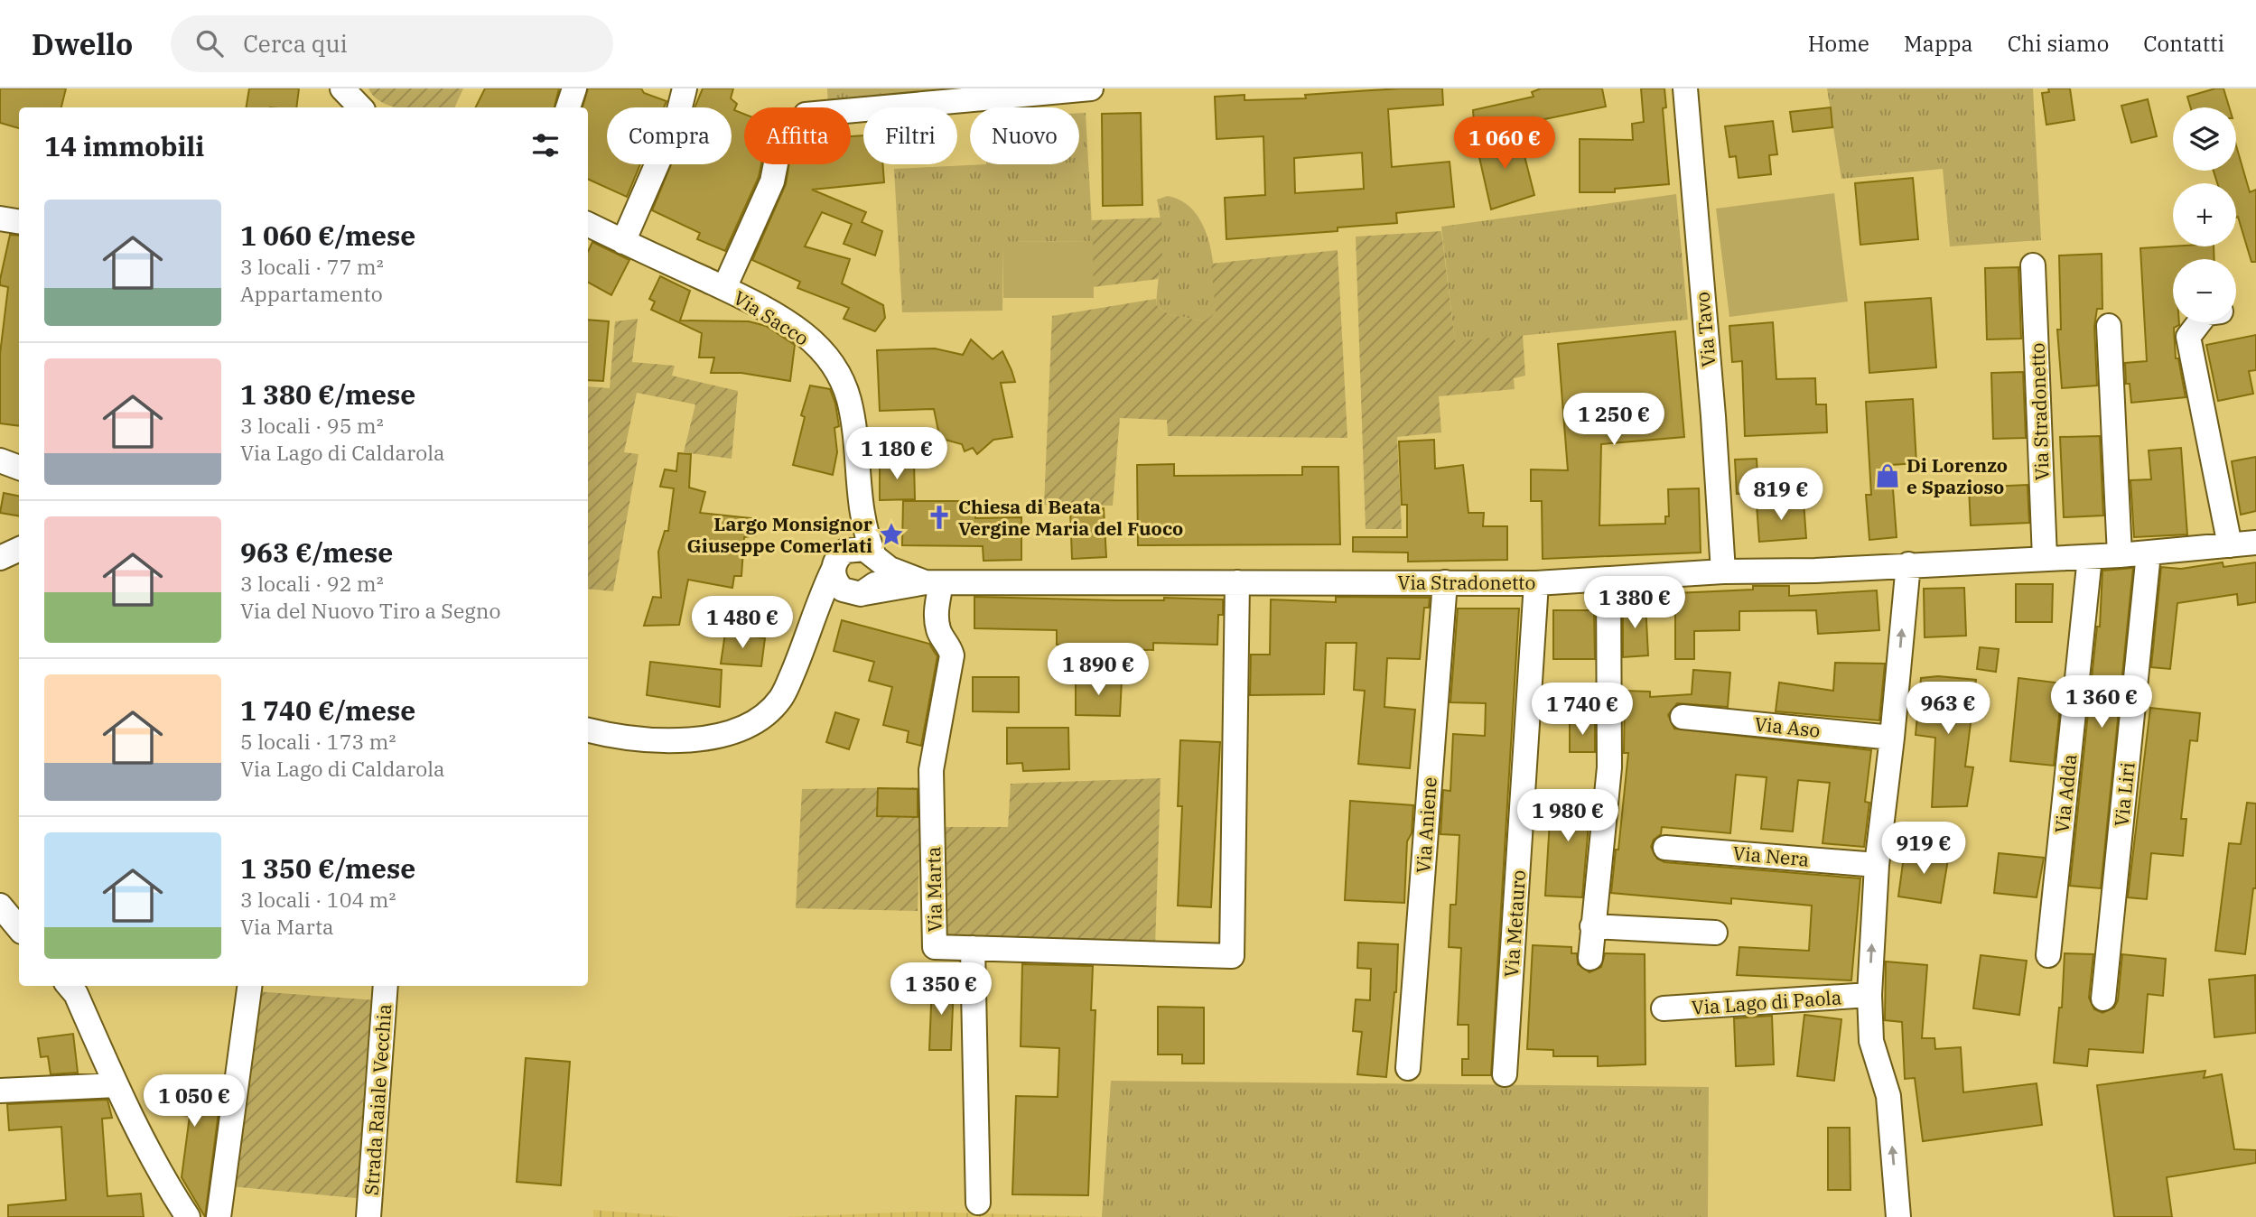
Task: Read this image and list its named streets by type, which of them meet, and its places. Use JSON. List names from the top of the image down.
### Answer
{
  "streets": {
    "street": [
      "Via Sacco",
      "Via Tavo",
      "Via Stradonetto",
      "Via Aso",
      "Via Adda",
      "Via Liri",
      "Via Aniene",
      "Via Nera",
      "Via Marta",
      "Via Metauro",
      "Via Lago di Paola",
      "Strada Raiale Vecchia"
    ]
  },
  "crossings": [
    ["Via Sacco", "Via Stradonetto"],
    ["Via Tavo", "Via Stradonetto"],
    ["Via Stradonetto", "Via Adda"],
    ["Via Stradonetto", "Via Liri"],
    ["Via Stradonetto", "Via Aniene"],
    ["Via Stradonetto", "Via Marta"],
    ["Via Stradonetto", "Via Metauro"]
  ],
  "places": {
    "shop": ["Di Lorenzo e Spazioso"],
    "church": ["Chiesa di Beata Vergine Maria del Fuoco"],
    "place": ["Largo Monsignor Giuseppe Comerlati"]
  },
  "page": {
    "header": "Dwello",
    "search": "Cerca qui",
    "nav": [
      "Home",
      "Mappa",
      "Chi siamo",
      "Contatti"
    ],
    "map_buttons": ["+", "−"],
    "chip": [
      "Compra",
      "Affitta",
      "Filtri",
      "Nuovo"
    ],
    "heading": "14 immobili",
    "price": [
      "1 060 €",
      "1 250 €",
      "1 180 €",
      "819 €",
      "1 380 €",
      "1 480 €",
      "1 890 €",
      "1 360 €",
      "963 €",
      "1 740 €",
      "1 980 €",
      "919 €",
      "1 350 €",
      "1 050 €"
    ],
    "list": [
      {
        "name": "1 060 €/mese",
        "note": "3 locali · 77 m² · Appartamento"
      },
      {
        "name": "1 380 €/mese",
        "note": "3 locali · 95 m² · Via Lago di Caldarola"
      },
      {
        "name": "963 €/mese",
        "note": "3 locali · 92 m² · Via del Nuovo Tiro a Segno"
      },
      {
        "name": "1 740 €/mese",
        "note": "5 locali · 173 m² · Via Lago di Caldarola"
      },
      {
        "name": "1 350 €/mese",
        "note": "3 locali · 104 m² · Via Marta"
      }
    ]
  }
}
